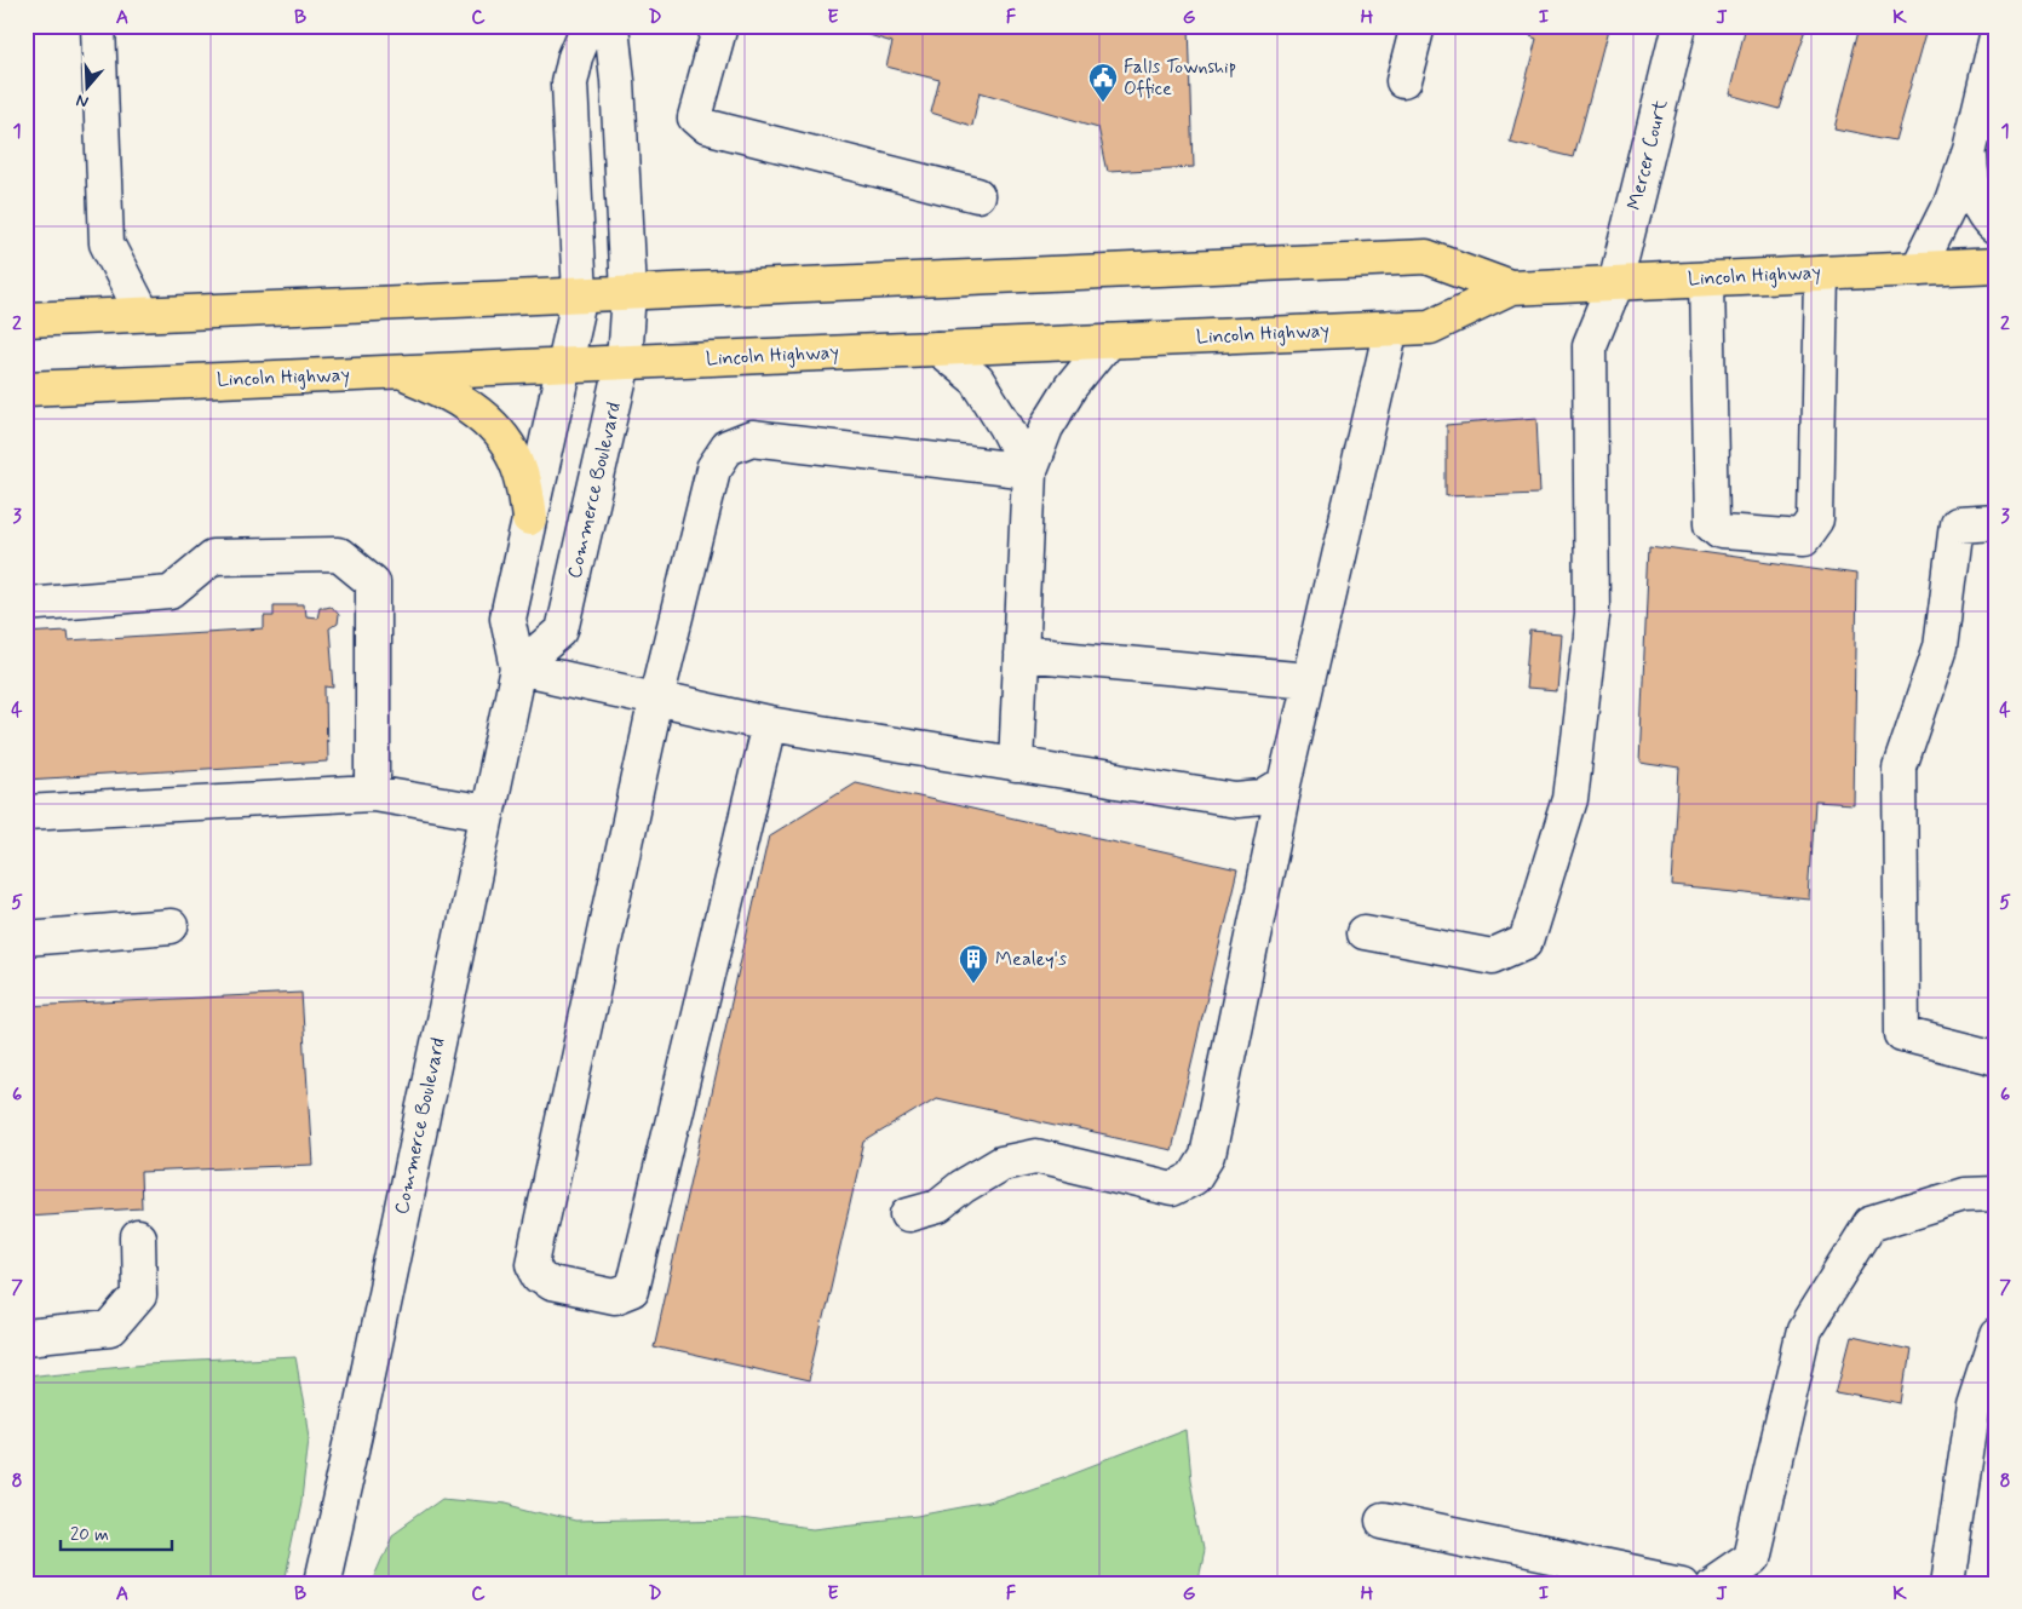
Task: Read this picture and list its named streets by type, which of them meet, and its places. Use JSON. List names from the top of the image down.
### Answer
{
  "streets": {
    "main road": ["Lincoln Highway"],
    "street": ["Mercer Court", "Commerce Boulevard"]
  },
  "crossings": [
    ["Mercer Court", "Lincoln Highway"],
    ["Lincoln Highway", "Commerce Boulevard"]
  ],
  "places": {
    "public building": ["Falls Township Office"],
    "building": ["Mealey's"]
  },
  "scale_bar": "20 m",
  "north": "bottom",
  "grid": {
    "columns": [
      "A",
      "B",
      "C",
      "D",
      "E",
      "F",
      "G",
      "H",
      "I",
      "J",
      "K"
    ],
    "rows": [
      "1",
      "2",
      "3",
      "4",
      "5",
      "6",
      "7",
      "8"
    ]
  }
}
